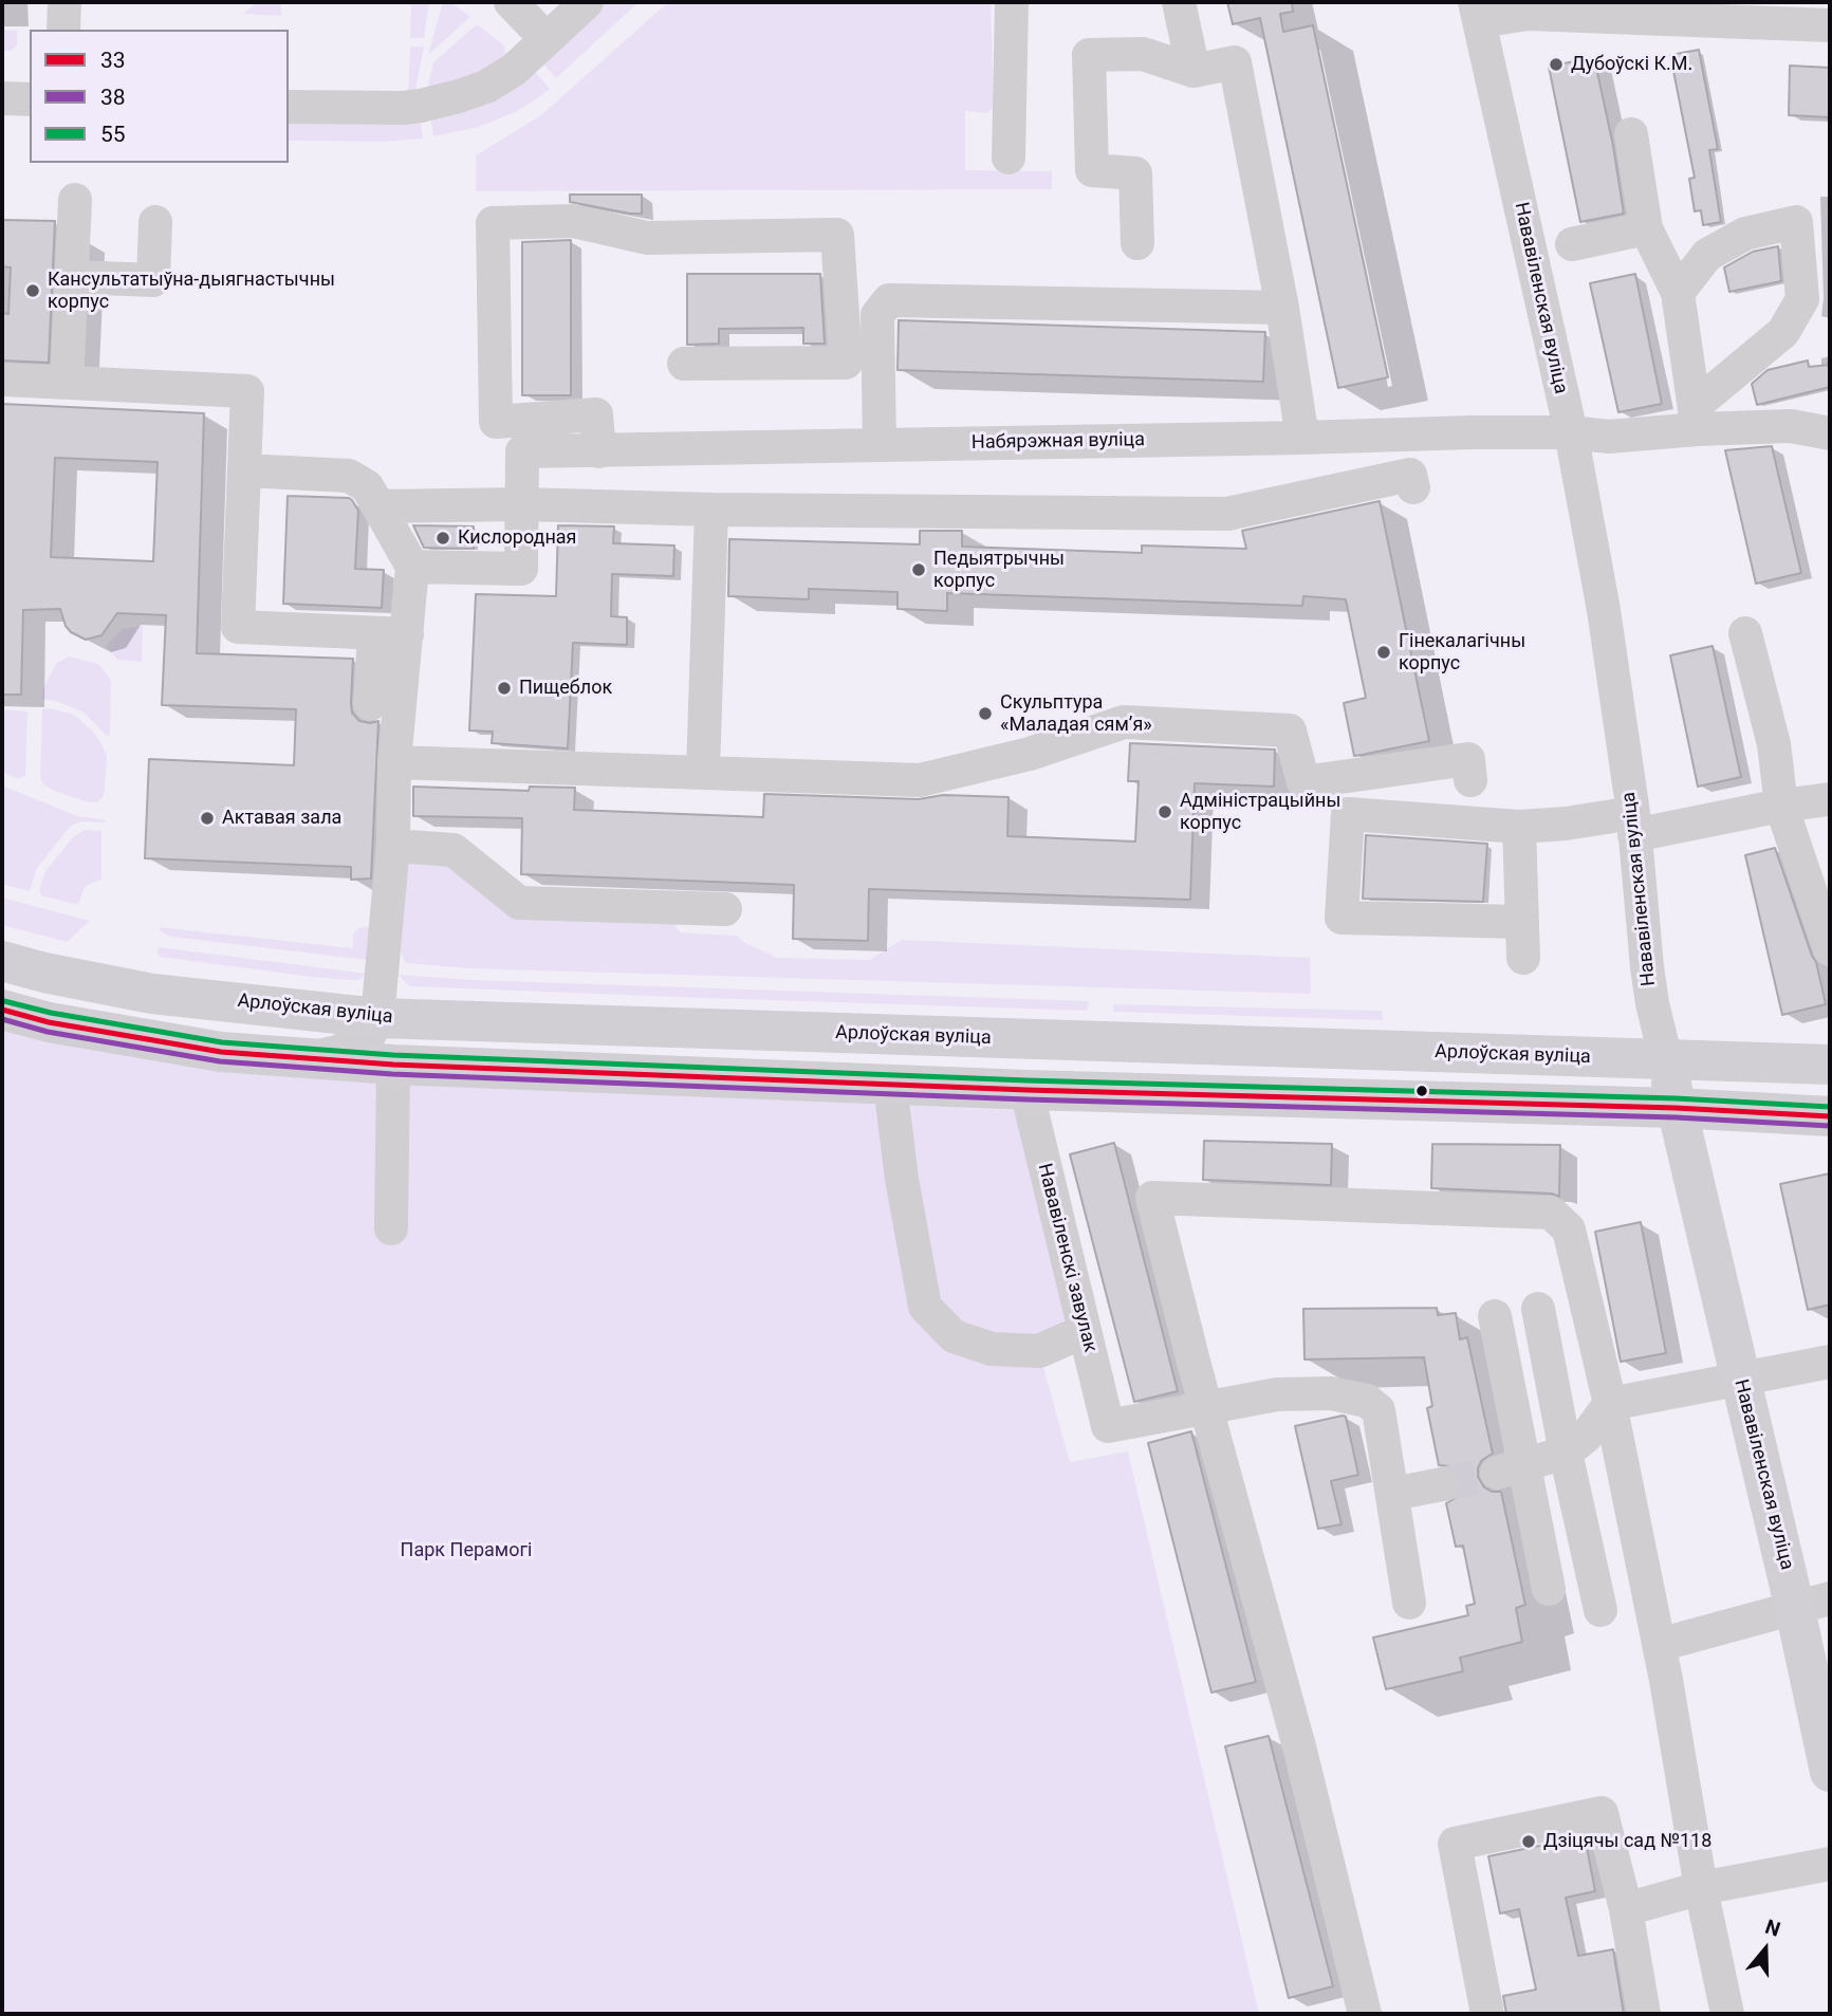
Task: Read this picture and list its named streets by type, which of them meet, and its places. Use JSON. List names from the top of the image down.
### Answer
{
  "streets": {
    "main road": ["Нававіленская вуліца", "Арлоўская вуліца"],
    "street": ["Набярэжная вуліца", "Нававіленскі завулак"]
  },
  "crossings": [
    ["Нававіленская вуліца", "Набярэжная вуліца"],
    ["Нававіленская вуліца", "Арлоўская вуліца"]
  ],
  "parks": ["Парк Перамогі"],
  "places": [
    "Дубоўскі К.М.",
    "Кансультатыўна-дыягнастычны корпус",
    "Кислородная",
    "Педыятрычны корпус",
    "Гінекалагічны корпус",
    "Пищеблок",
    "Скульптура «Маладая сямʼя»",
    "Адміністрацыйны корпус",
    "Актавая зала",
    "Дзіцячы сад №118"
  ],
  "lines": ["transit line 55", "transit line 33", "transit line 38"],
  "legend": ["33", "38", "55"],
  "north": "top"
}
